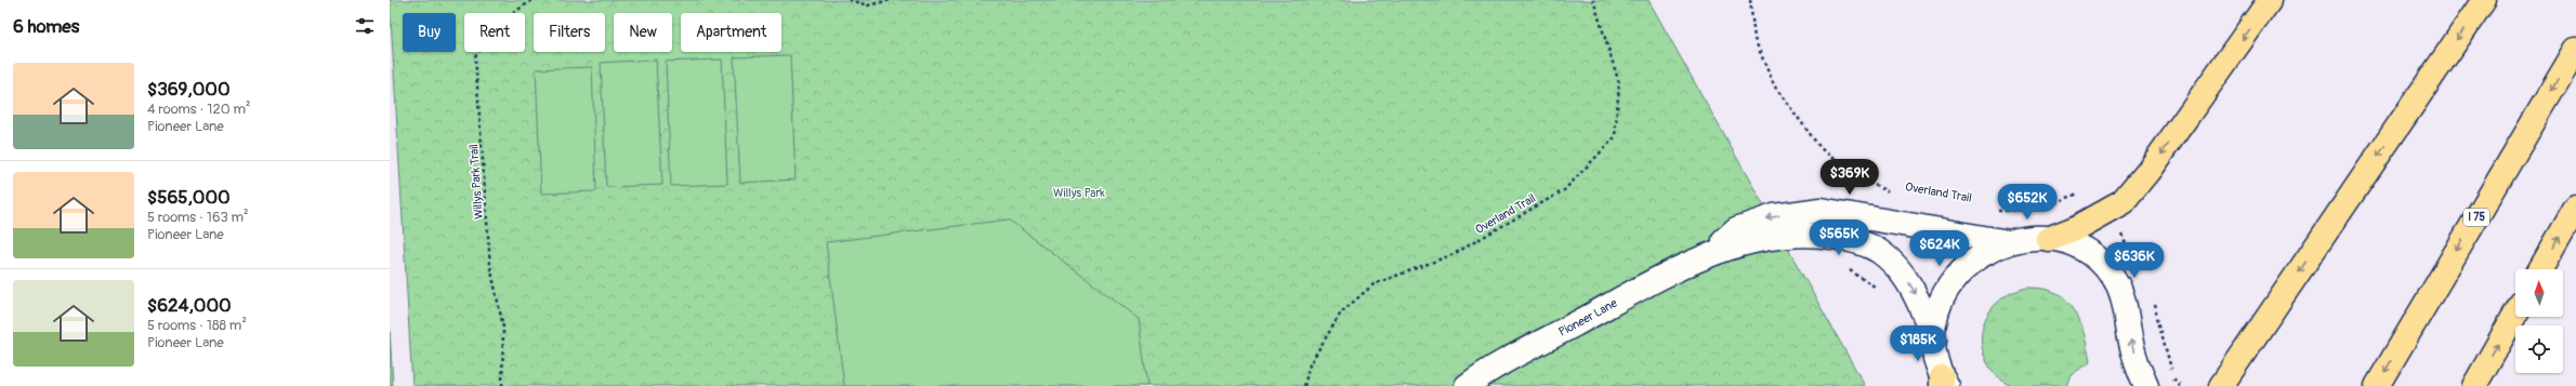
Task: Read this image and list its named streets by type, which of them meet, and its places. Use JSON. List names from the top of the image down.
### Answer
{
  "streets": {
    "highway": ["I 75"],
    "street": ["Pioneer Lane"],
    "path": ["Willys Park Trail", "Overland Trail"]
  },
  "parks": ["Willys Park"],
  "north": "top",
  "page": {
    "heading": "6 homes",
    "chip": [
      "Buy",
      "Rent",
      "Filters",
      "New",
      "Apartment"
    ],
    "list": [
      {
        "name": "$369,000",
        "note": "4 rooms · 120 m² · Pioneer Lane"
      },
      {
        "name": "$565,000",
        "note": "5 rooms · 163 m² · Pioneer Lane"
      },
      {
        "name": "$624,000",
        "note": "5 rooms · 188 m² · Pioneer Lane"
      }
    ],
    "price": [
      "$369K",
      "$652K",
      "$565K",
      "$624K",
      "$636K",
      "$185K"
    ]
  }
}
